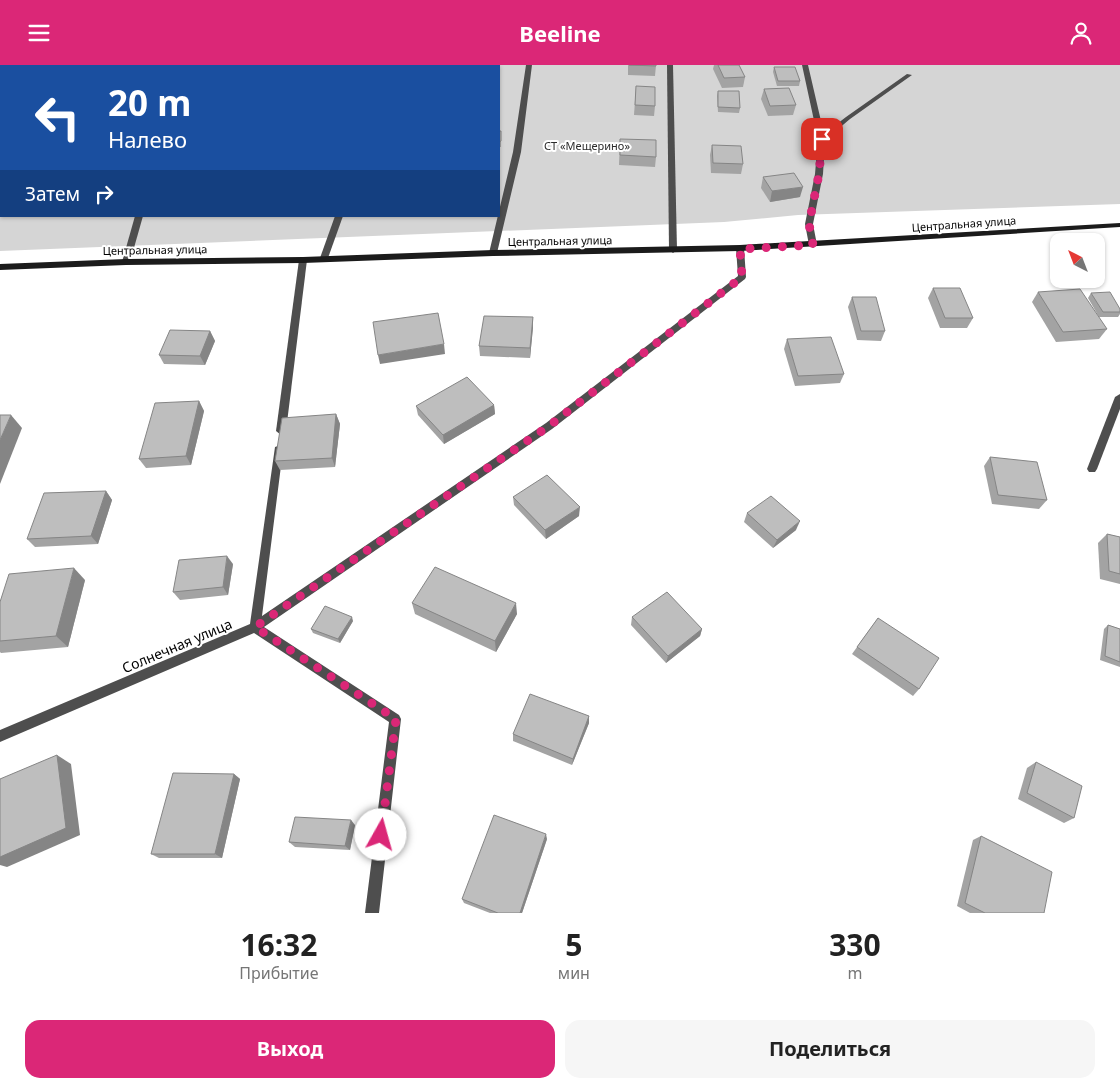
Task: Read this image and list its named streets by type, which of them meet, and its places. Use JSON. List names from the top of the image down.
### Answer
{
  "streets": {
    "street": ["Центральная улица", "Солнечная улица"]
  },
  "crossings": [
    ["Центральная улица", "Солнечная улица"]
  ],
  "parks": ["СТ «Мещерино»"],
  "north": "top left",
  "page": {
    "header": "Beeline",
    "turn": ["20 m", "Налево"],
    "then": "Затем",
    "eta": [
      "16:32",
      "Прибытие",
      "5",
      "мин",
      "330",
      "m"
    ],
    "buttons": ["Выход", "Поделиться"]
  }
}
